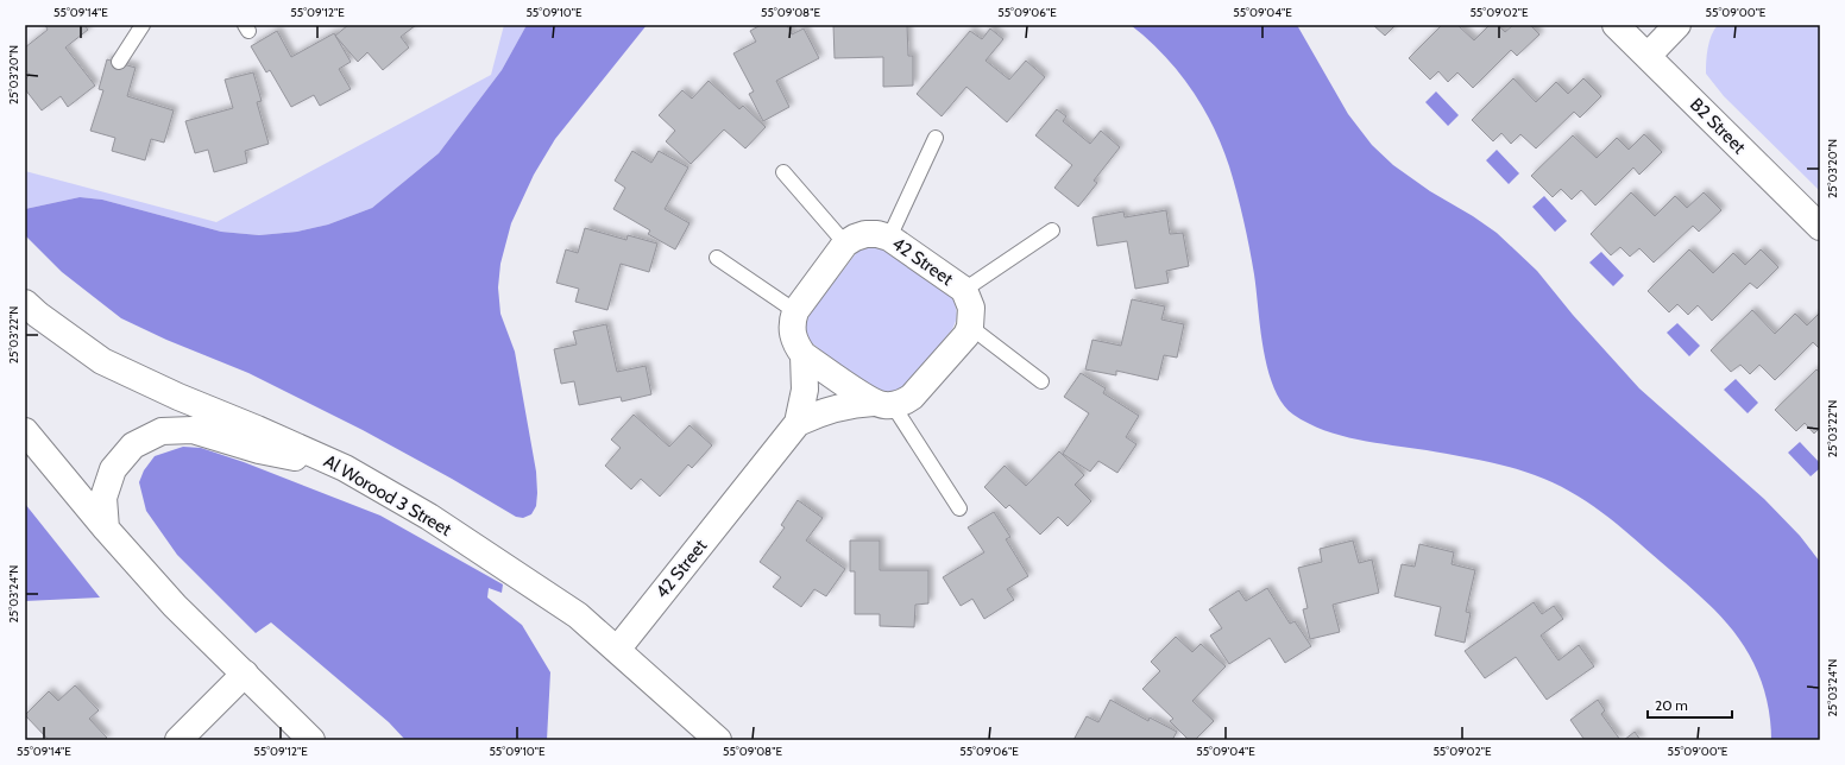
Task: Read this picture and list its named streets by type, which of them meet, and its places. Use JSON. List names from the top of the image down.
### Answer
{
  "streets": {
    "street": ["B2 Street", "42 Street", "Al Worood 3 Street"]
  },
  "crossings": [
    ["42 Street", "Al Worood 3 Street"]
  ],
  "scale_bar": "20 m",
  "coordinates": [
    "55°09'14\"E",
    "55°09'12\"E",
    "55°09'10\"E",
    "55°09'08\"E",
    "55°09'06\"E",
    "55°09'04\"E",
    "55°09'02\"E",
    "55°09'00\"E",
    "25°03'20\"N",
    "25°03'22\"N",
    "25°03'24\"N"
  ]
}
